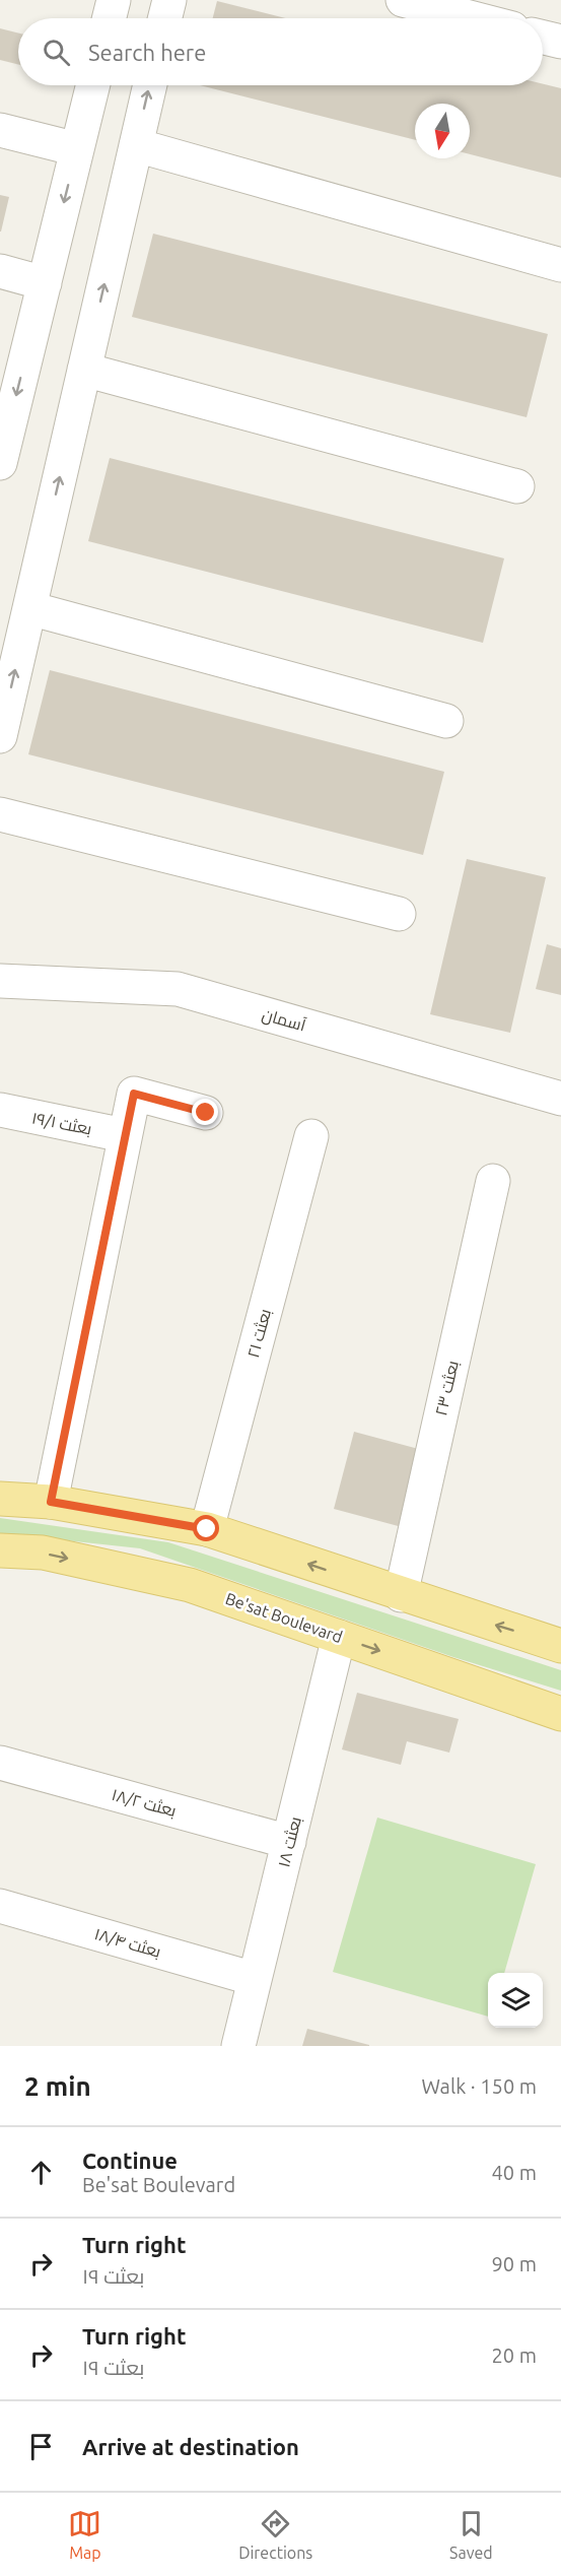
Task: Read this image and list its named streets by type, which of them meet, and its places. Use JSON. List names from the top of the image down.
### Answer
{
  "streets": {
    "main road": ["Be'sat Boulevard"],
    "street": [
      "آسمان",
      "۱۹/۱ بعثت",
      "۲۱ بعثت",
      "۲۳ بعثت",
      "۱۸/۲ بعثت",
      "بعثت ۱۸",
      "۱۸/۴ بعثت"
    ]
  },
  "crossings": [
    ["Be'sat Boulevard", "بعثت ۱۸"],
    ["۱۸/۲ بعثت", "بعثت ۱۸"],
    ["بعثت ۱۸", "۱۸/۴ بعثت"]
  ],
  "north": "bottom",
  "page": {
    "search": "Search here",
    "heading": ["2 min", "Walk · 150 m"],
    "list": [
      ["Continue", "Be'sat Boulevard", "40 m"],
      ["Turn right", "بعثت ۱۹", "90 m"],
      ["Turn right", "بعثت ۱۹", "20 m"],
      "Arrive at destination"
    ],
    "nav": ["Map", "Directions", "Saved"]
  }
}
